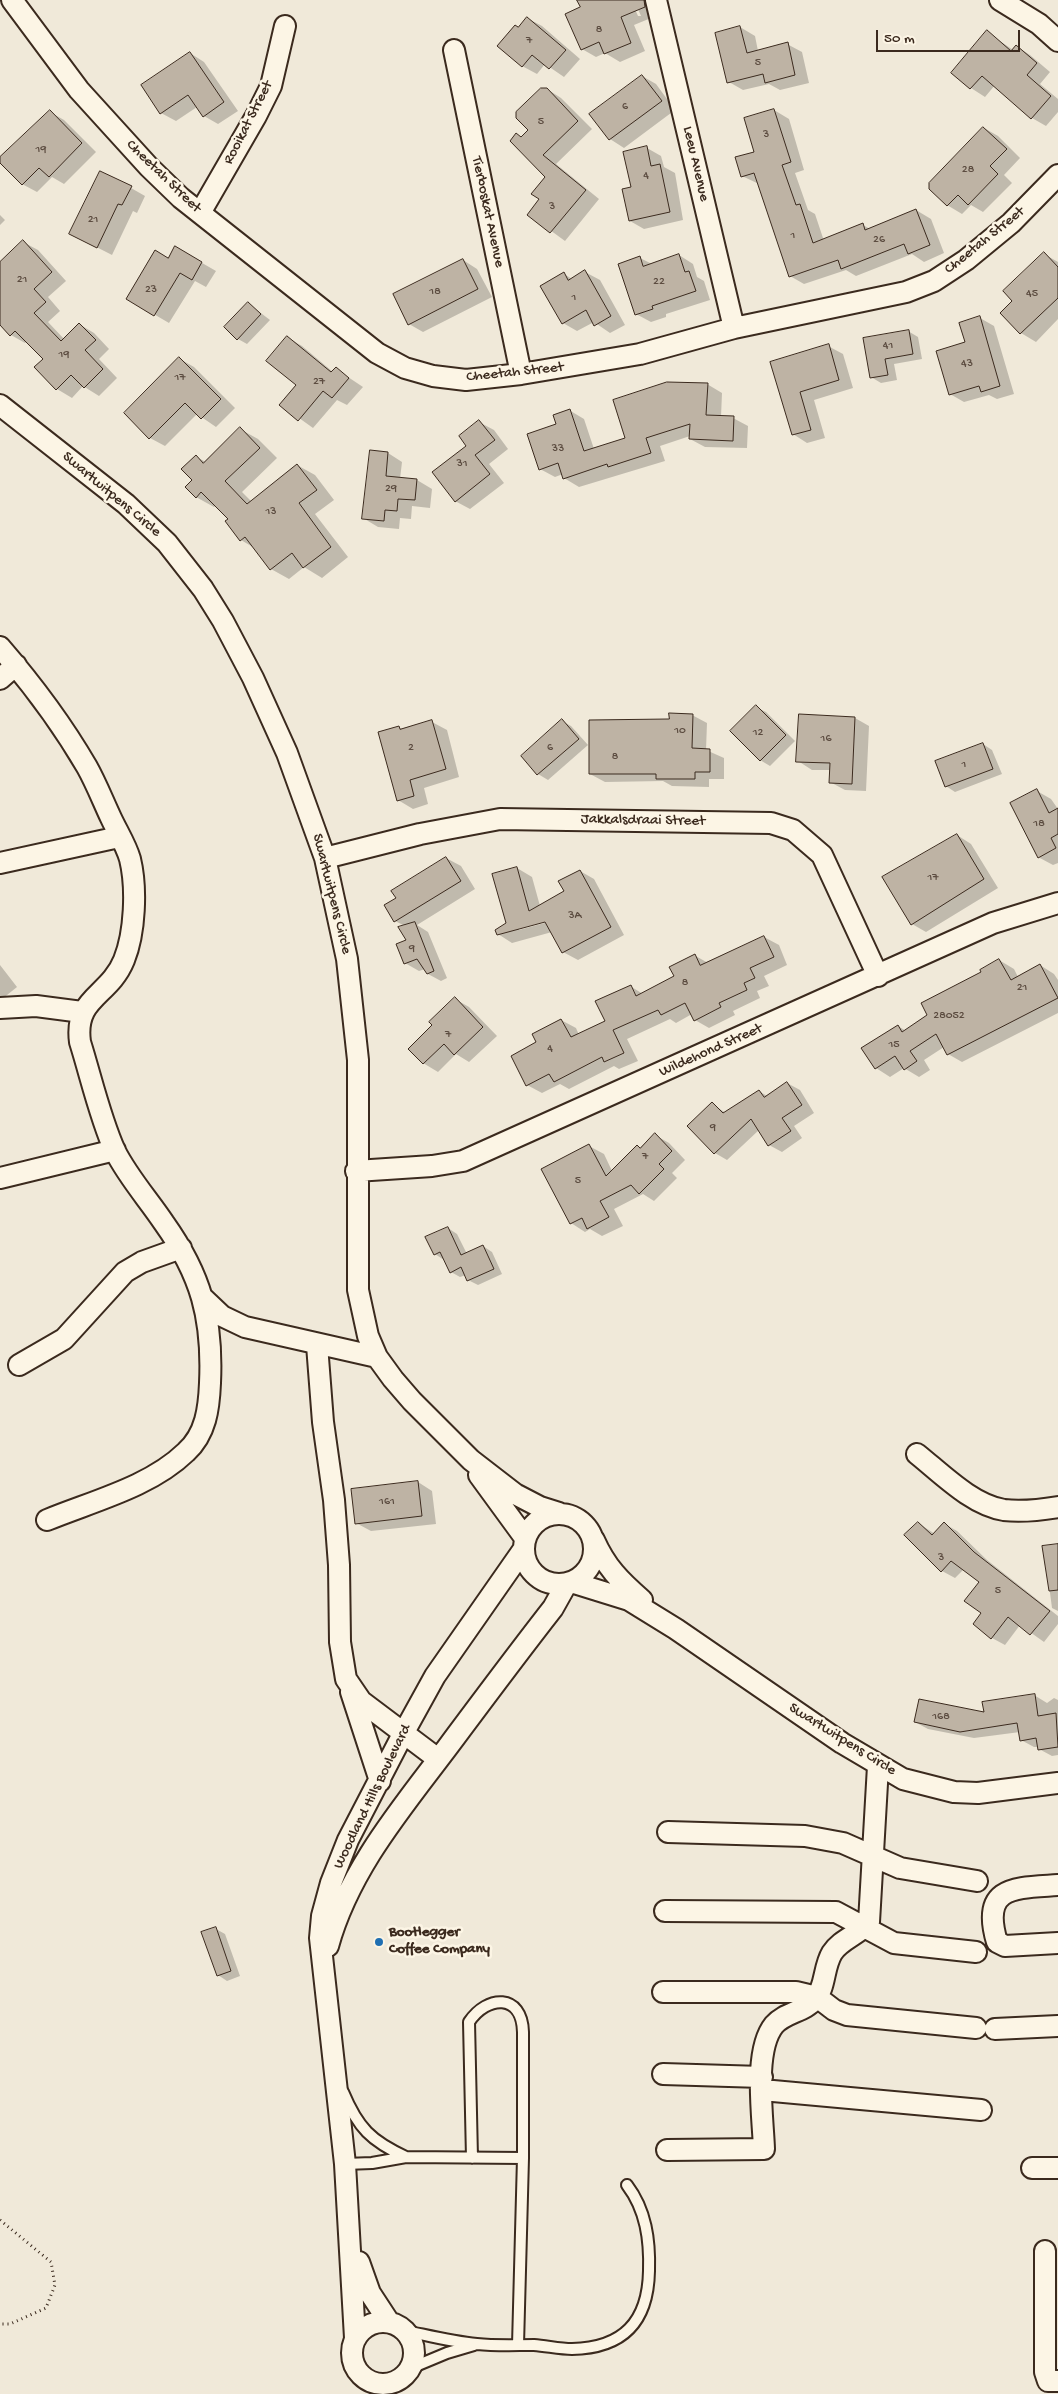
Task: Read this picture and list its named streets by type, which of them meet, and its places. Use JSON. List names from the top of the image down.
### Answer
{
  "streets": {
    "street": [
      "Rooikat Street",
      "Leeu Avenue",
      "Cheetah Street",
      "Tierboskat Avenue",
      "Swartwitpens Circle",
      "Jakkalsdraai Street",
      "Wildehond Street",
      "Woodland Hills Boulevard"
    ]
  },
  "crossings": [
    ["Rooikat Street", "Cheetah Street"],
    ["Leeu Avenue", "Cheetah Street"],
    ["Cheetah Street", "Tierboskat Avenue"],
    ["Swartwitpens Circle", "Jakkalsdraai Street"],
    ["Swartwitpens Circle", "Wildehond Street"],
    ["Swartwitpens Circle", "Woodland Hills Boulevard"],
    ["Jakkalsdraai Street", "Wildehond Street"]
  ],
  "places": ["Bootlegger Coffee Company"],
  "house_numbers": [
    "8",
    "7",
    "5",
    "6",
    "5",
    "3",
    "19",
    "28",
    "4",
    "3",
    "21",
    "1",
    "26",
    "21",
    "22",
    "23",
    "18",
    "45",
    "1",
    "41",
    "19",
    "43",
    "17",
    "27",
    "33",
    "31",
    "29",
    "13",
    "10",
    "12",
    "16",
    "2",
    "6",
    "8",
    "1",
    "18",
    "17",
    "3A",
    "9",
    "8",
    "21",
    "28052",
    "7",
    "15",
    "4",
    "9",
    "7",
    "5",
    "161",
    "3",
    "5",
    "168"
  ],
  "scale_bar": "50 m"
}
